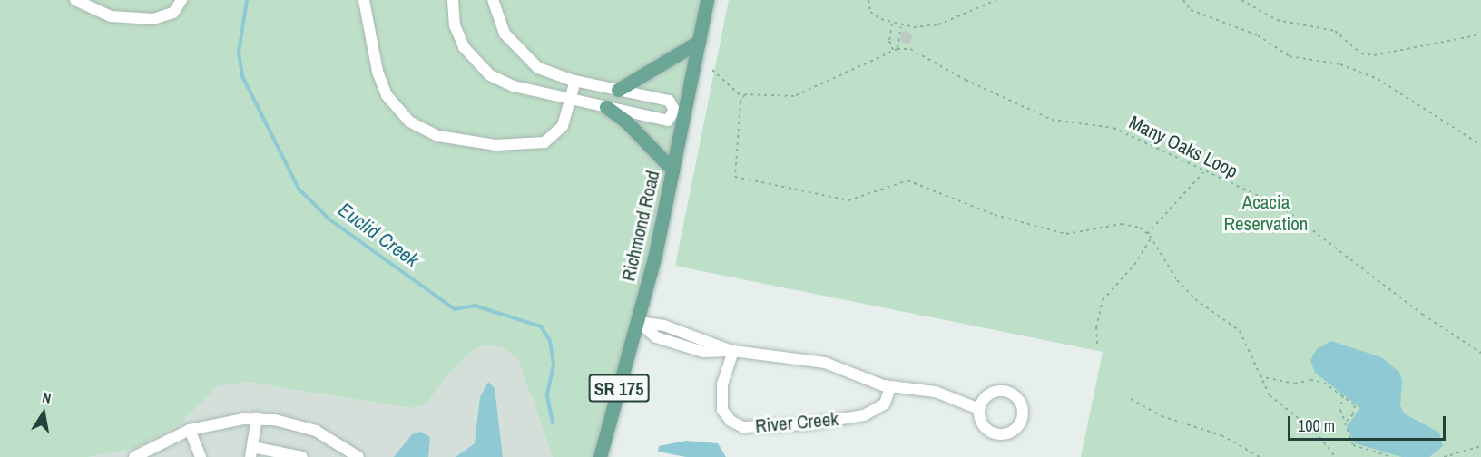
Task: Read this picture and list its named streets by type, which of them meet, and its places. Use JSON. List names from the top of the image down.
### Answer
{
  "streets": {
    "main road": ["Richmond Road", "SR 175"],
    "street": ["River Creek"],
    "path": ["Many Oaks Loop"]
  },
  "water": ["Euclid Creek"],
  "parks": ["Acacia Reservation"],
  "scale_bar": "100 m",
  "north": "top"
}
